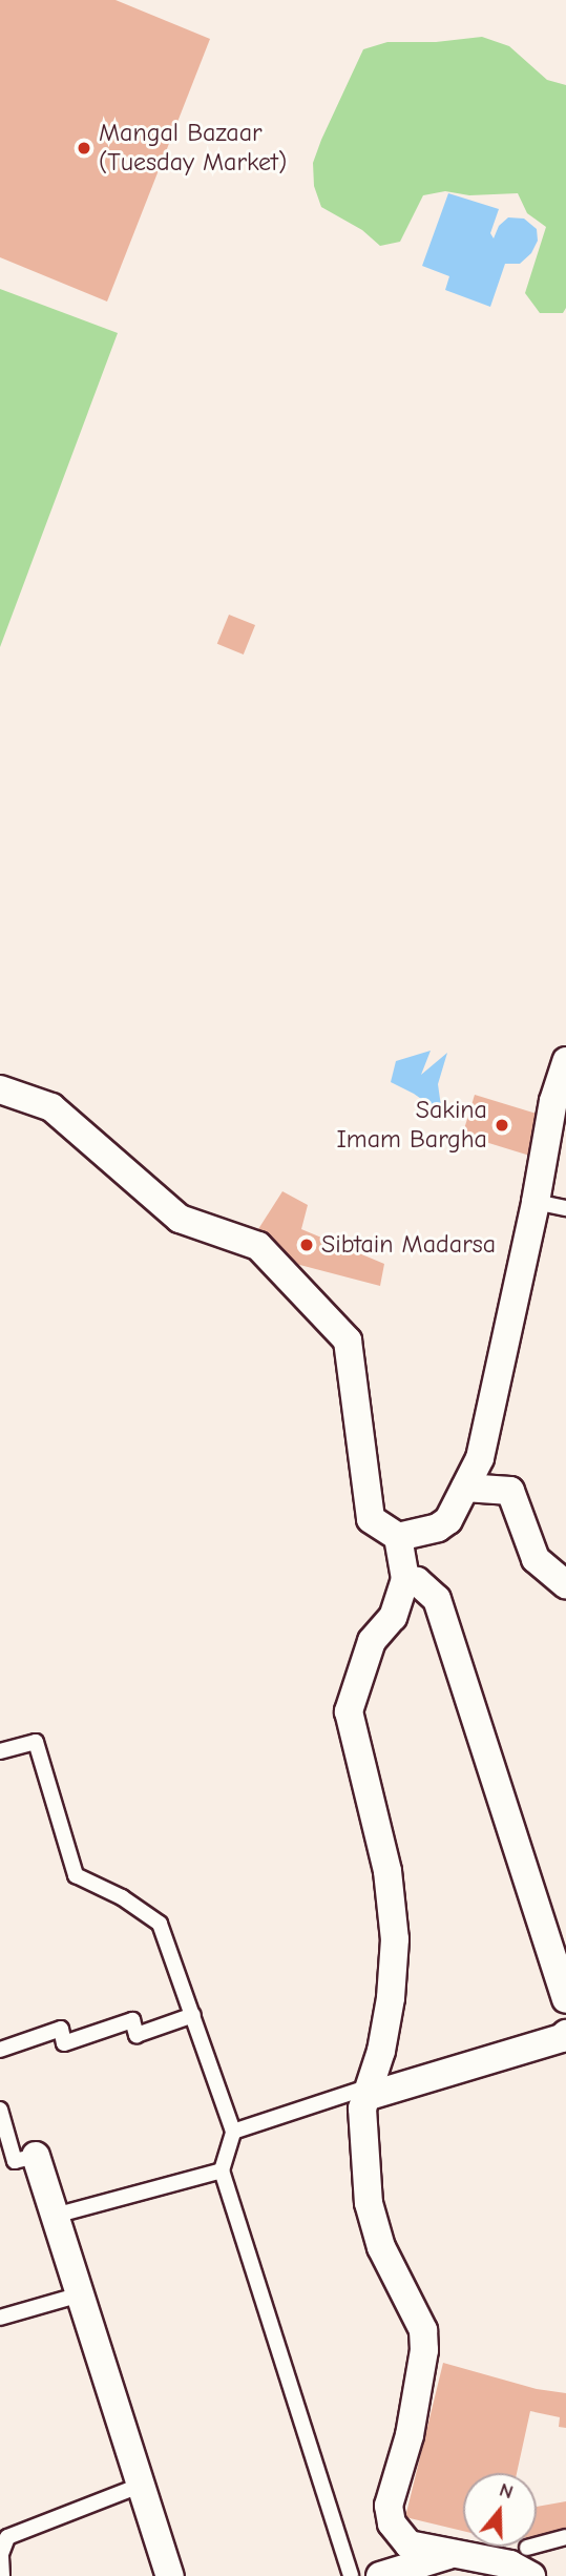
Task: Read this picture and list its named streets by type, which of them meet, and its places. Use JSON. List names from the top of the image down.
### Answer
{
  "places": ["Mangal Bazaar (Tuesday Market)", "Sakina Imam Bargha", "Sibtain Madarsa"],
  "north": "top"
}
